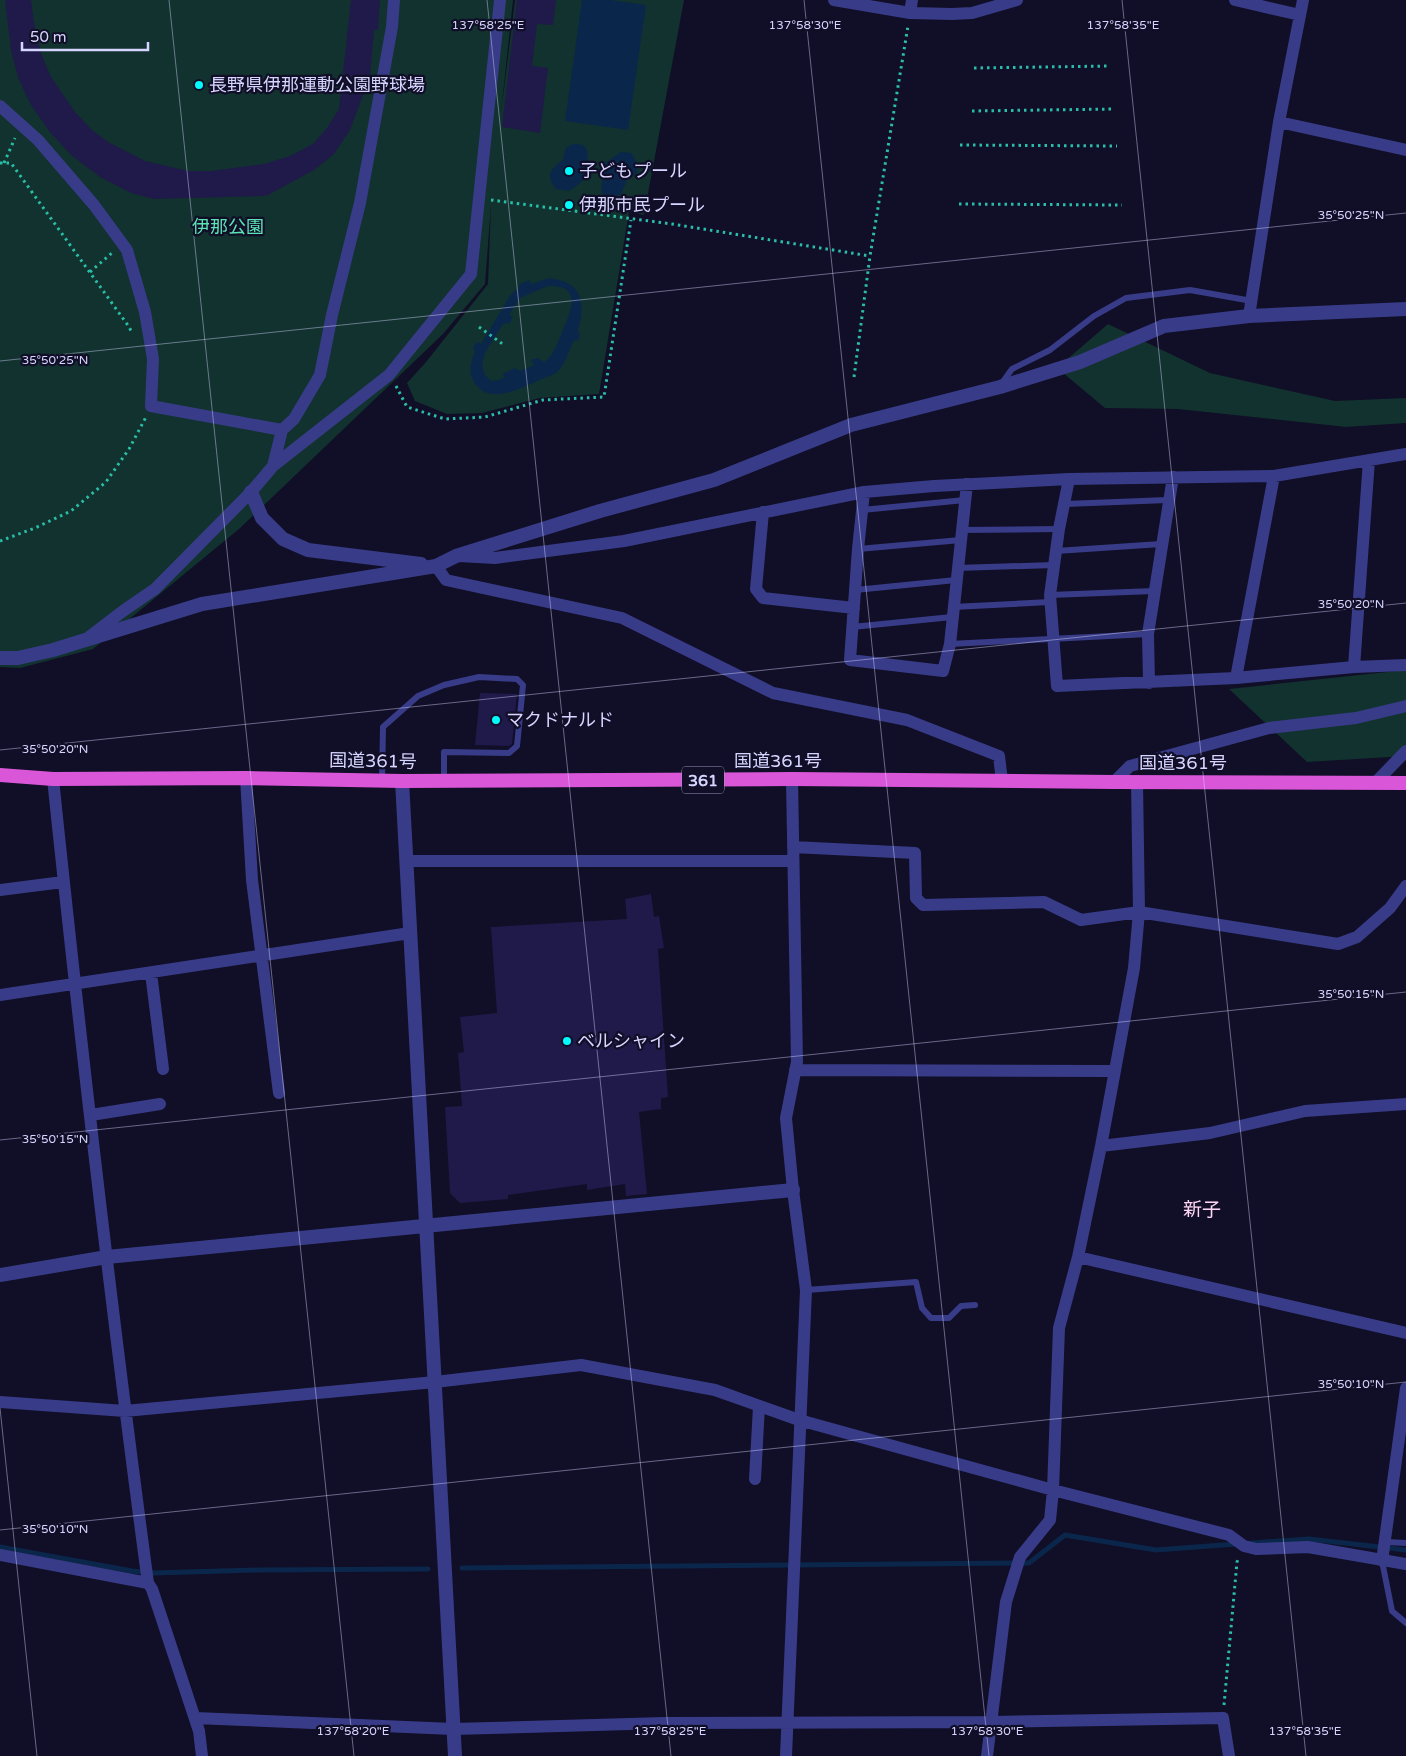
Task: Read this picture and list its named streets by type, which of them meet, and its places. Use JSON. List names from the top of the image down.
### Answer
{
  "streets": {
    "highway": ["国道361号", "361"]
  },
  "districts": ["新子"],
  "parks": ["伊那公園"],
  "places": [
    "長野県伊那運動公園野球場",
    "子どもプール",
    "伊那市民プール",
    "マクドナルド",
    "ベルシャイン"
  ],
  "scale_bar": "50 m",
  "coordinates": [
    "137°58'25\"E",
    "137°58'30\"E",
    "137°58'35\"E",
    "35°50'25\"N",
    "35°50'20\"N",
    "35°50'15\"N",
    "35°50'10\"N",
    "137°58'20\"E"
  ]
}
